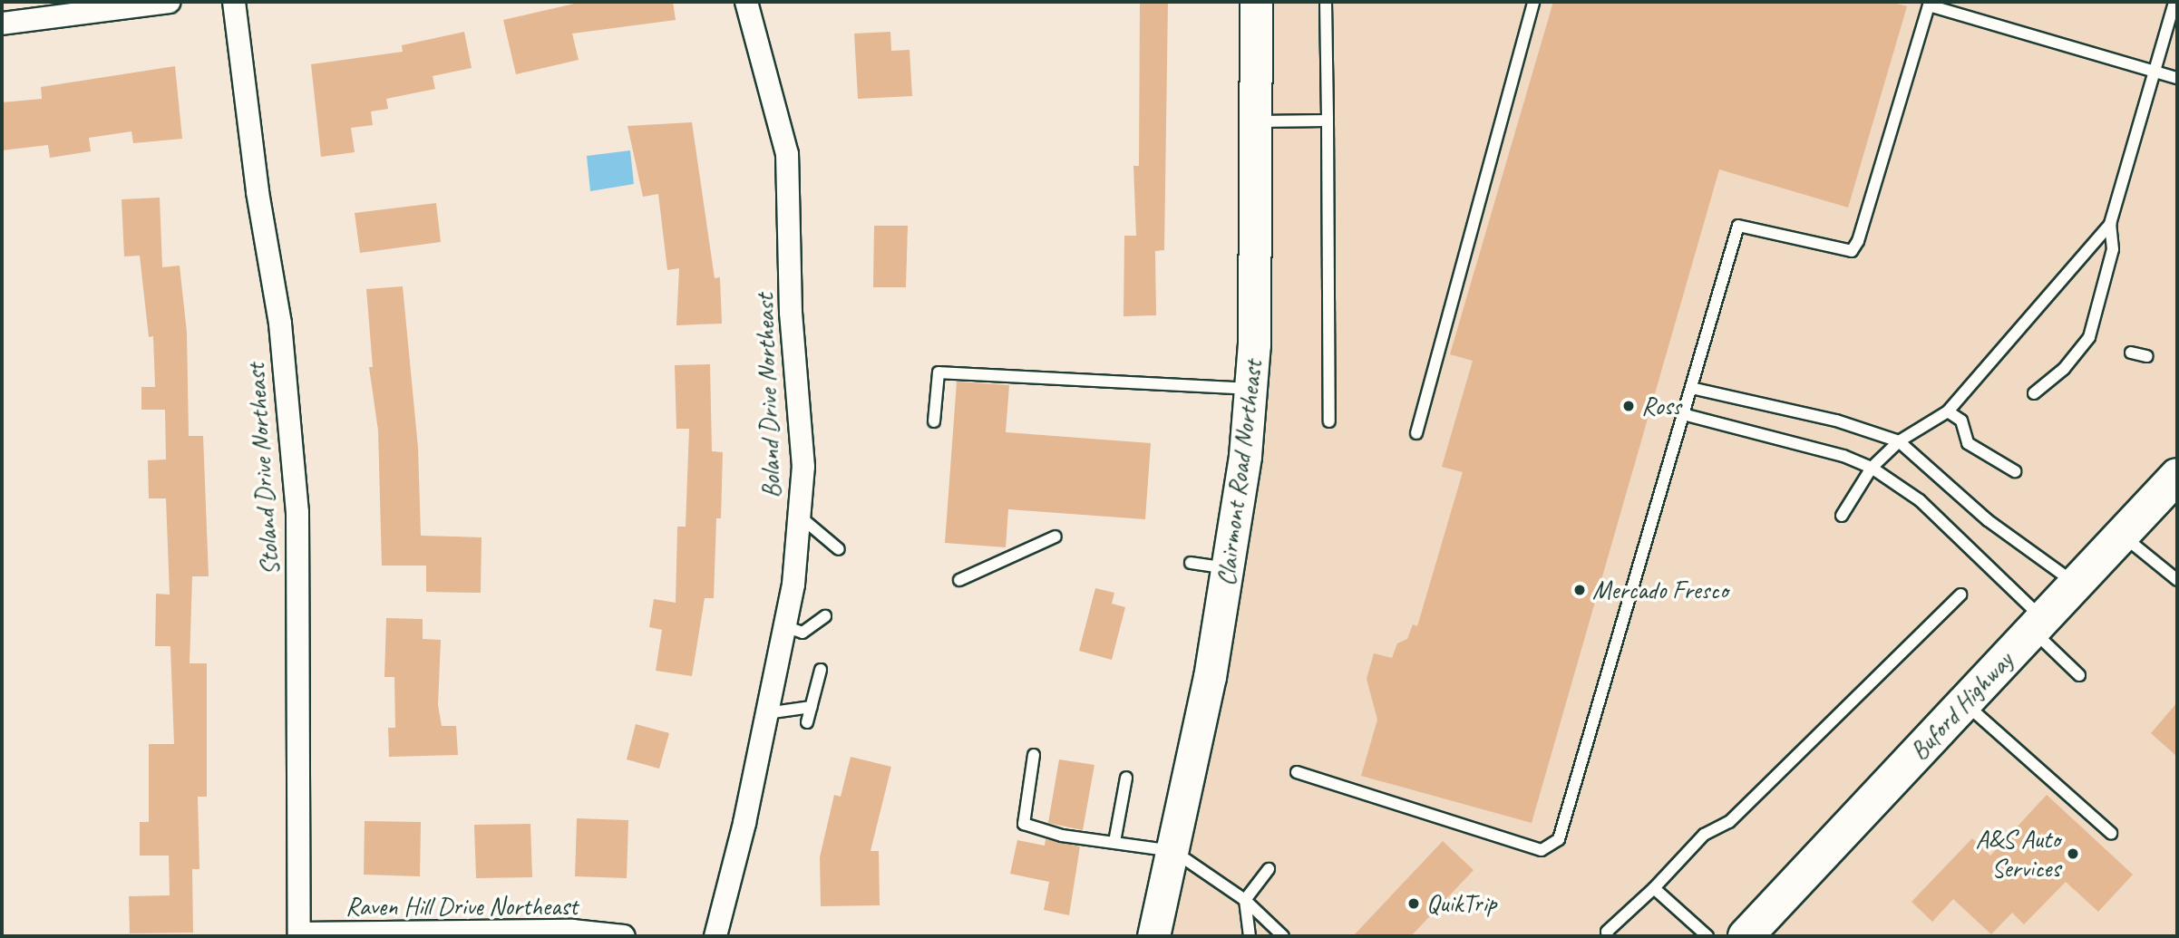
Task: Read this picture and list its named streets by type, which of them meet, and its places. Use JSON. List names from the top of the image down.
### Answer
{
  "streets": {
    "main road": ["Clairmont Road Northeast", "Buford Highway"],
    "street": ["Boland Drive Northeast", "Stoland Drive Northeast", "Raven Hill Drive Northeast"]
  },
  "crossings": [
    ["Stoland Drive Northeast", "Raven Hill Drive Northeast"]
  ],
  "places": [
    "Ross",
    "Mercado Fresco",
    "A&S Auto Services",
    "QuikTrip"
  ]
}
